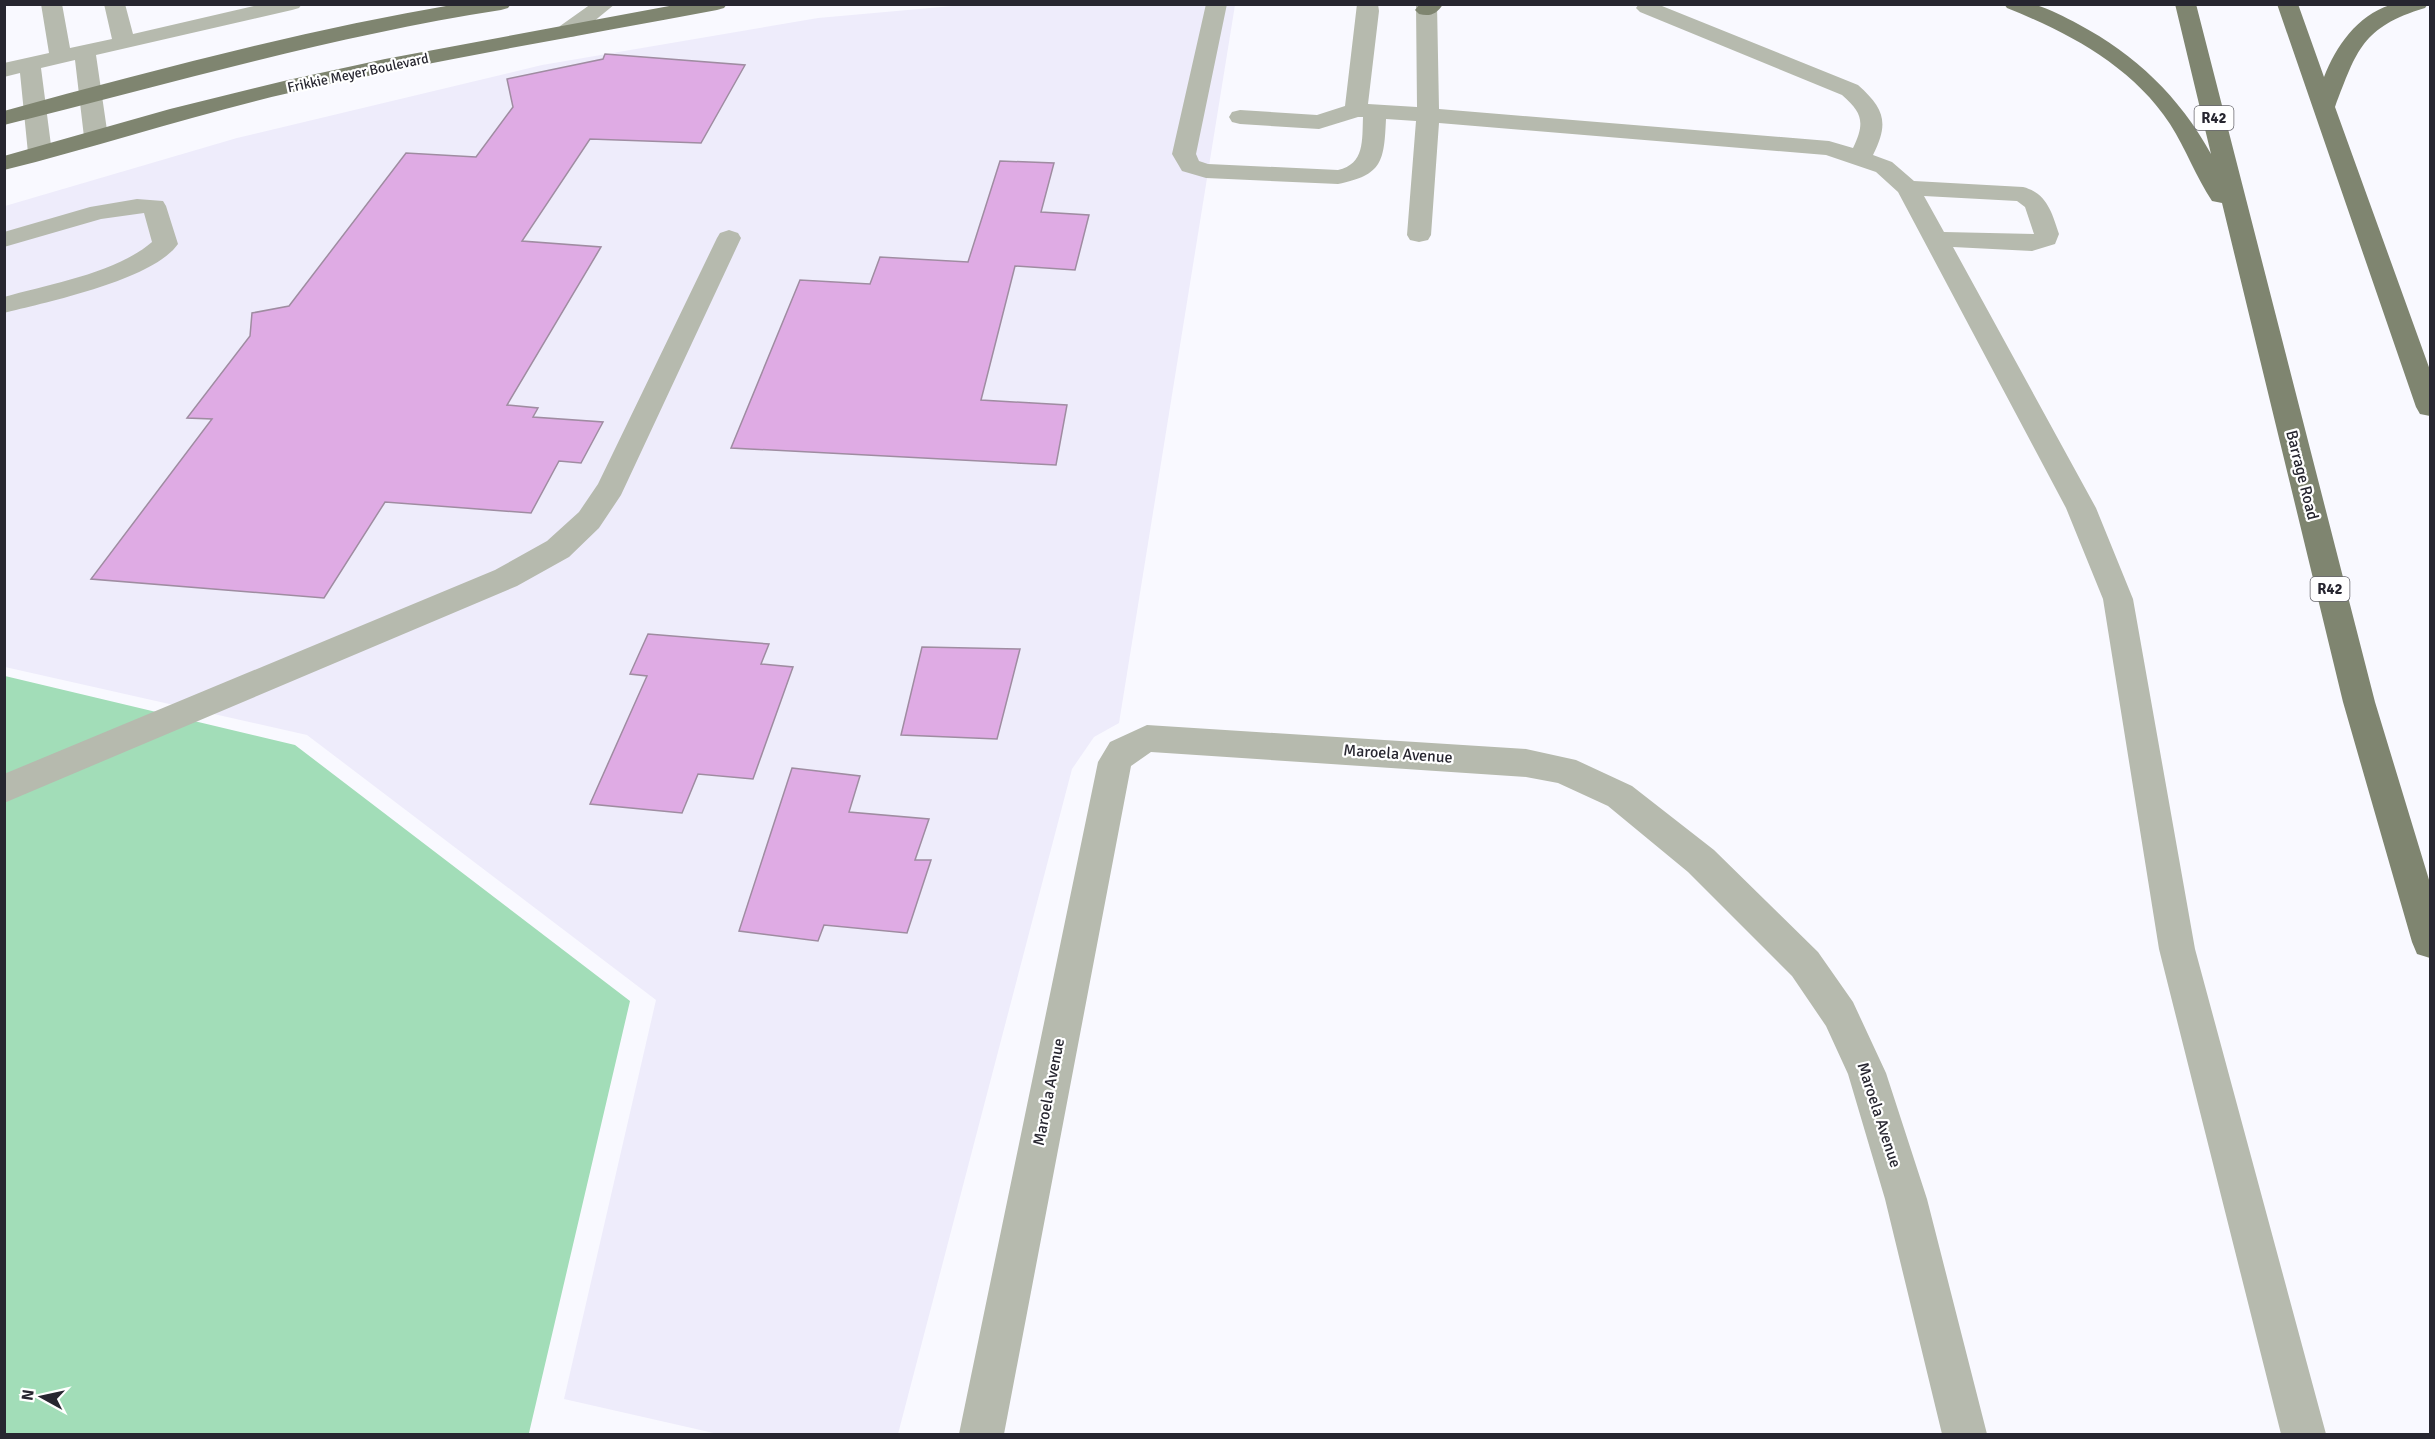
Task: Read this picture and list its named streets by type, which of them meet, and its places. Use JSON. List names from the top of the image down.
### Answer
{
  "streets": {
    "main road": ["Frikkie Meyer Boulevard", "R42", "Barrage Road"],
    "street": ["Maroela Avenue"]
  },
  "north": "left"
}
